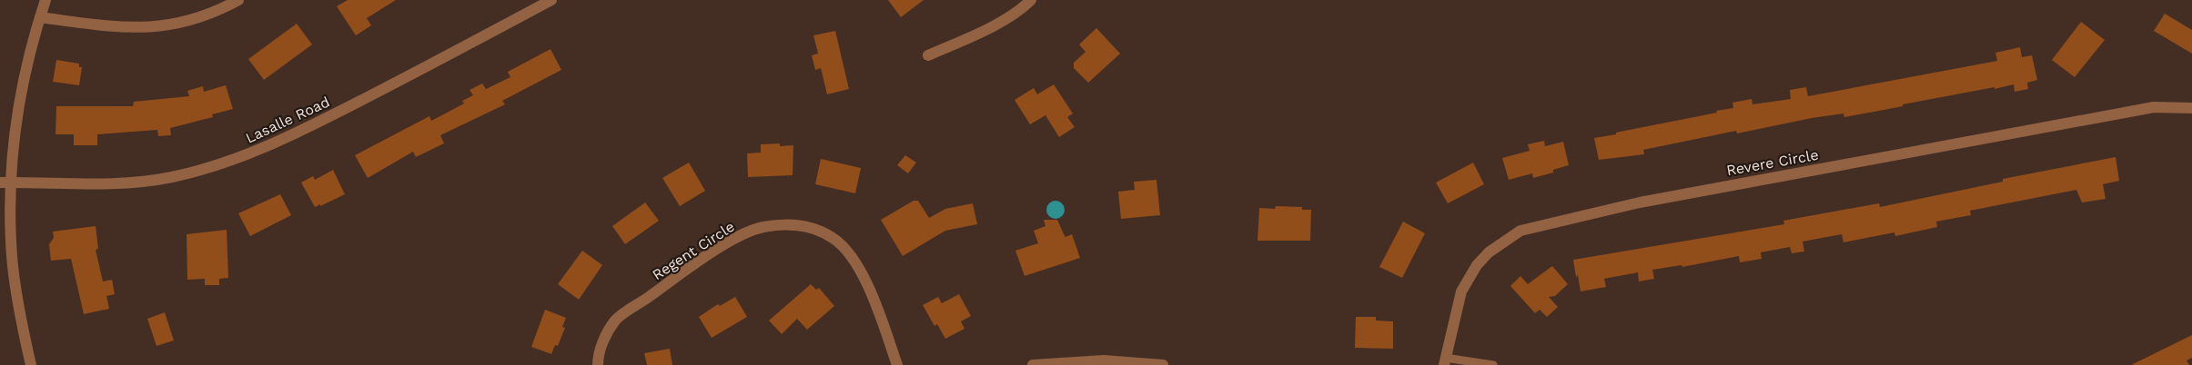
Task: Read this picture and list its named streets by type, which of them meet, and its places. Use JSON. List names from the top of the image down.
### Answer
{
  "streets": {
    "street": ["Lasalle Road", "Revere Circle", "Regent Circle"]
  }
}
